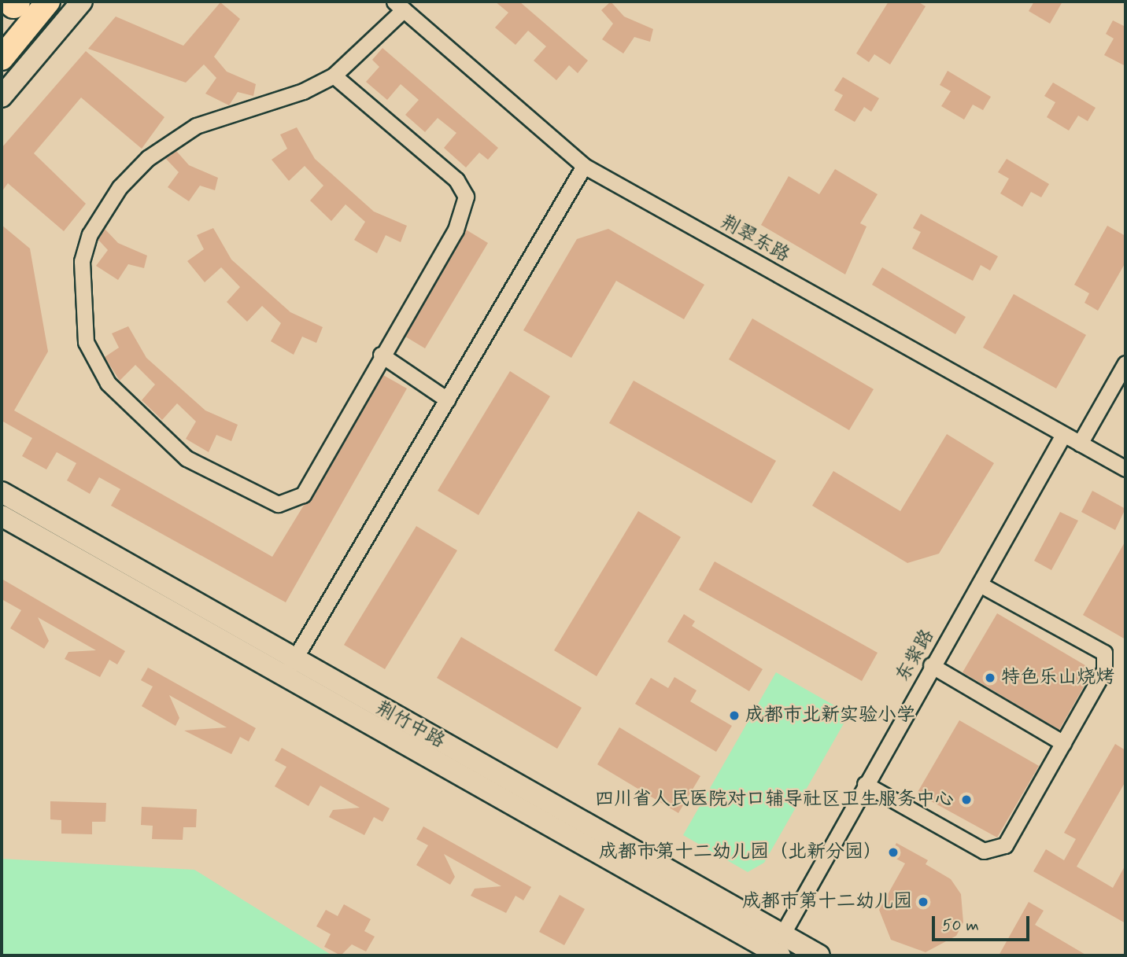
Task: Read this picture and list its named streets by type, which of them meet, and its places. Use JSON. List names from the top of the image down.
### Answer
{
  "streets": {
    "main road": ["荆竹中路"],
    "street": ["荆翠东路", "东紫路"]
  },
  "crossings": [
    ["荆翠东路", "东紫路"],
    ["东紫路", "荆竹中路"]
  ],
  "places": [
    "特色乐山烧烤",
    "成都市北新实验小学",
    "四川省人民医院对口辅导社区卫生服务中心",
    "成都市第十二幼儿园（北新分园）",
    "成都市第十二幼儿园"
  ],
  "scale_bar": "50 m"
}
